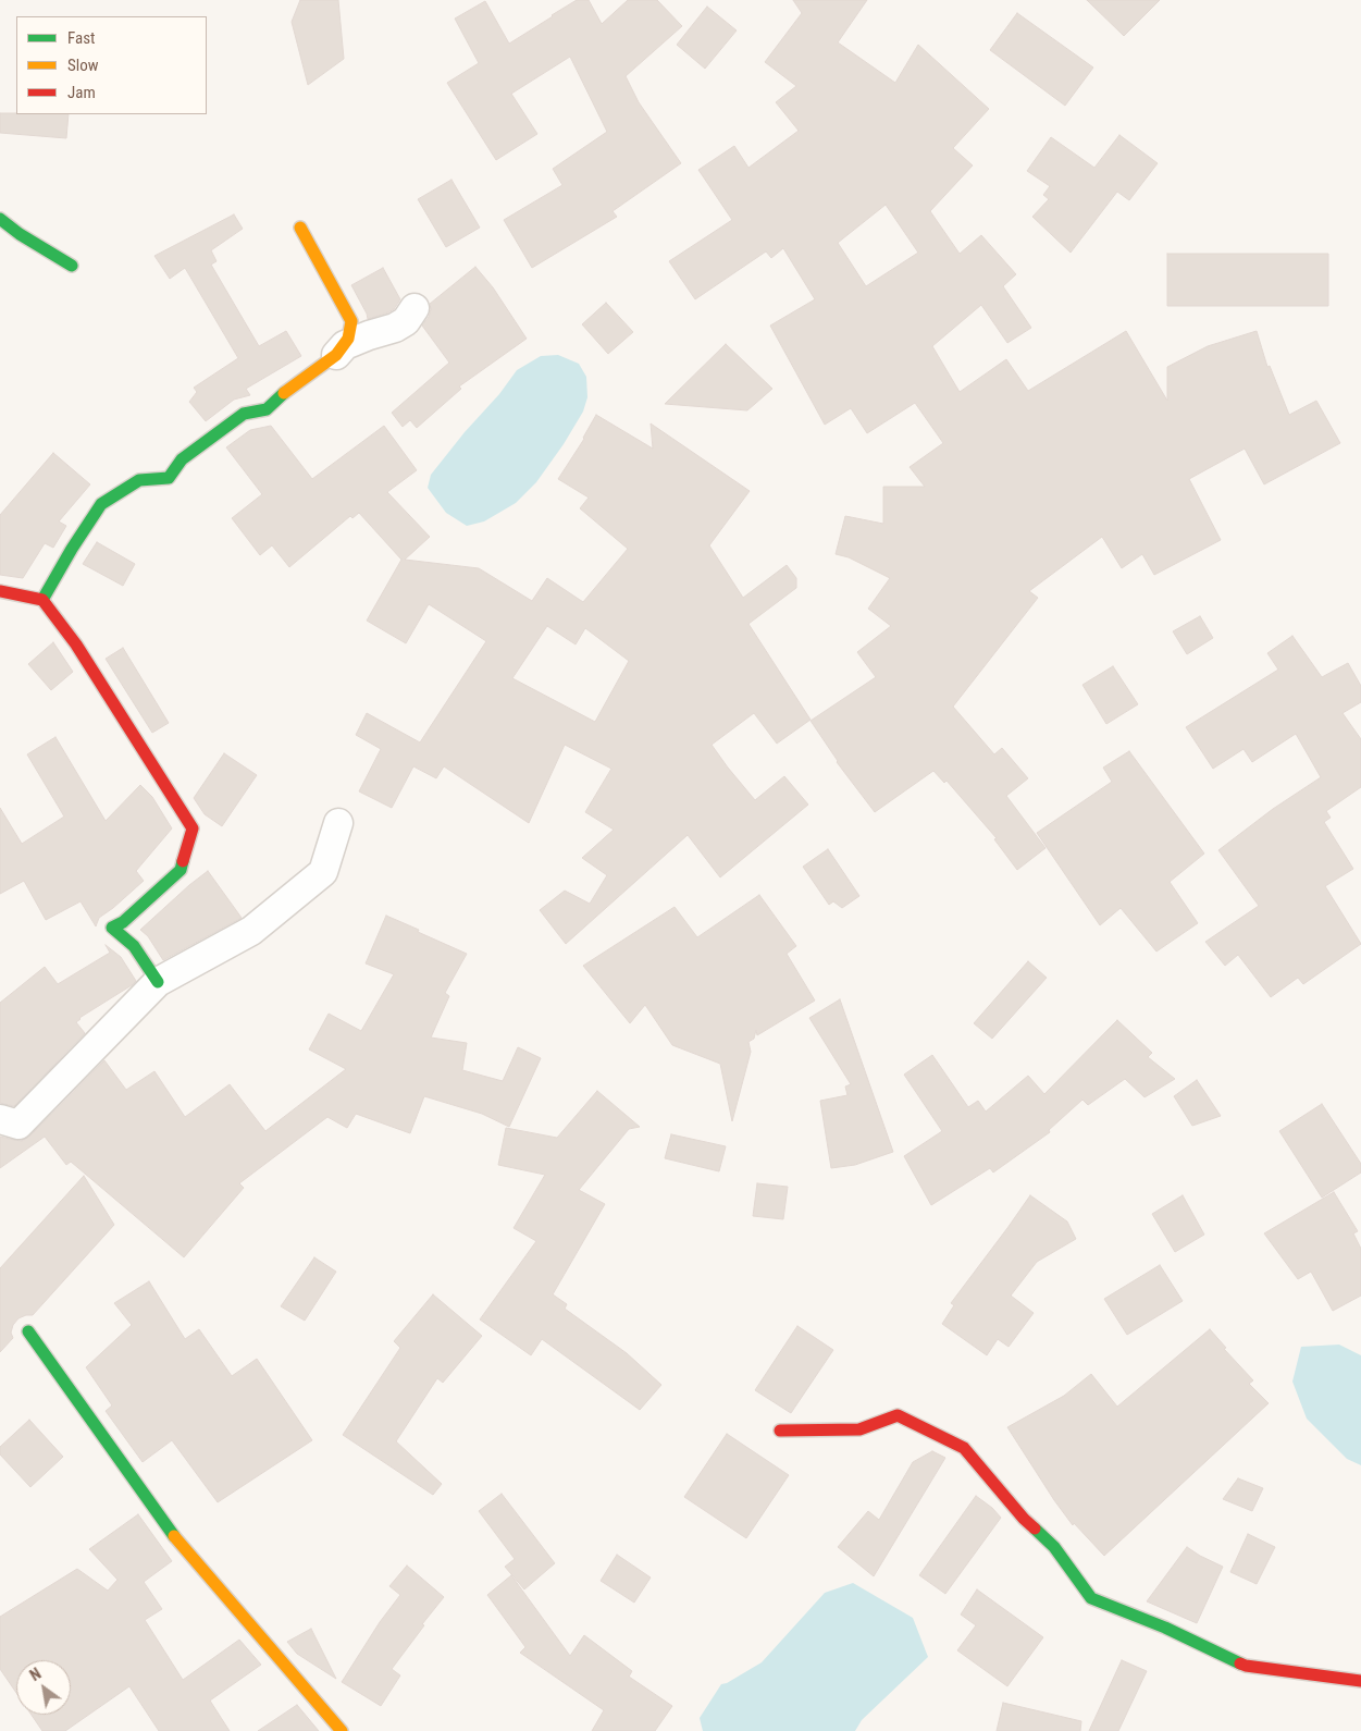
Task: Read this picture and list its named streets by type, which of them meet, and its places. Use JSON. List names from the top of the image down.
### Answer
{
  "legend": ["Fast", "Slow", "Jam"],
  "north": "top left"
}
